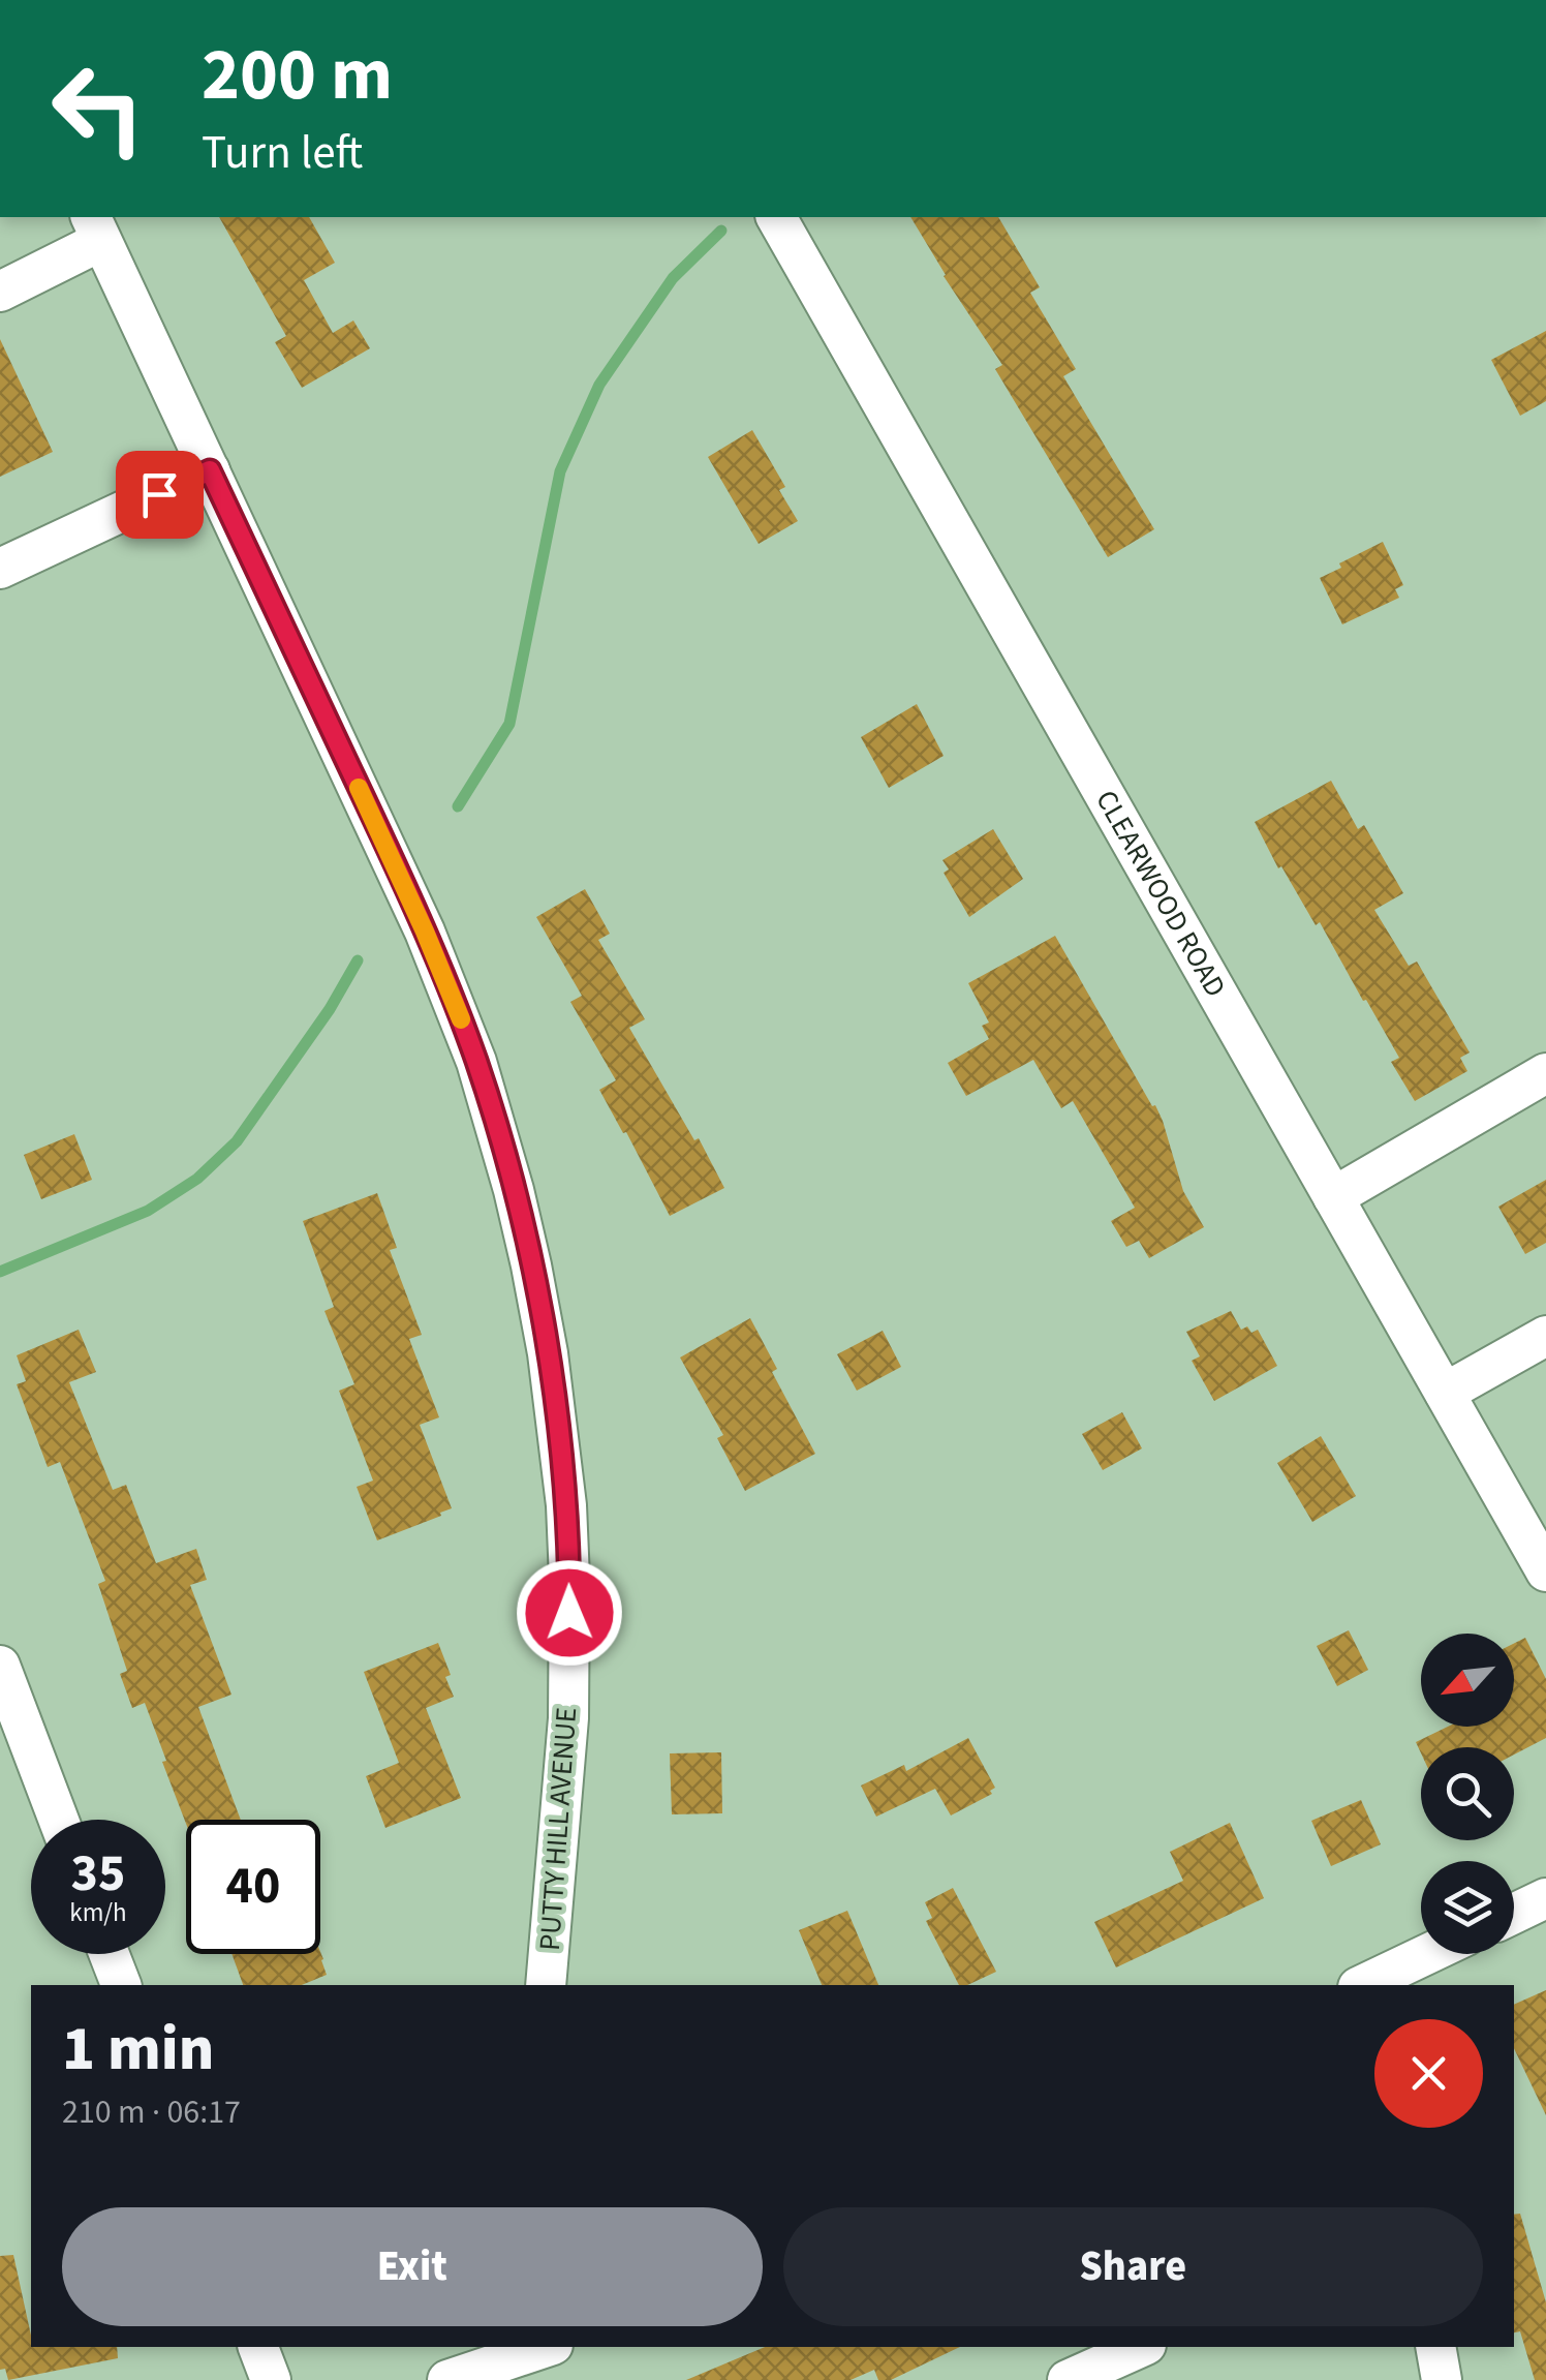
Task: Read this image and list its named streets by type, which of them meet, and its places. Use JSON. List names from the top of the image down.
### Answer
{
  "streets": {
    "street": ["CLEARWOOD ROAD", "PUTTY HILL AVENUE"]
  },
  "north": "bottom left",
  "page": {
    "turn": ["200 m", "Turn left"],
    "speed": "35 km/h",
    "limit": "40",
    "heading": ["1 min", "210 m · 06:17"],
    "buttons": ["Exit", "Share"]
  }
}
